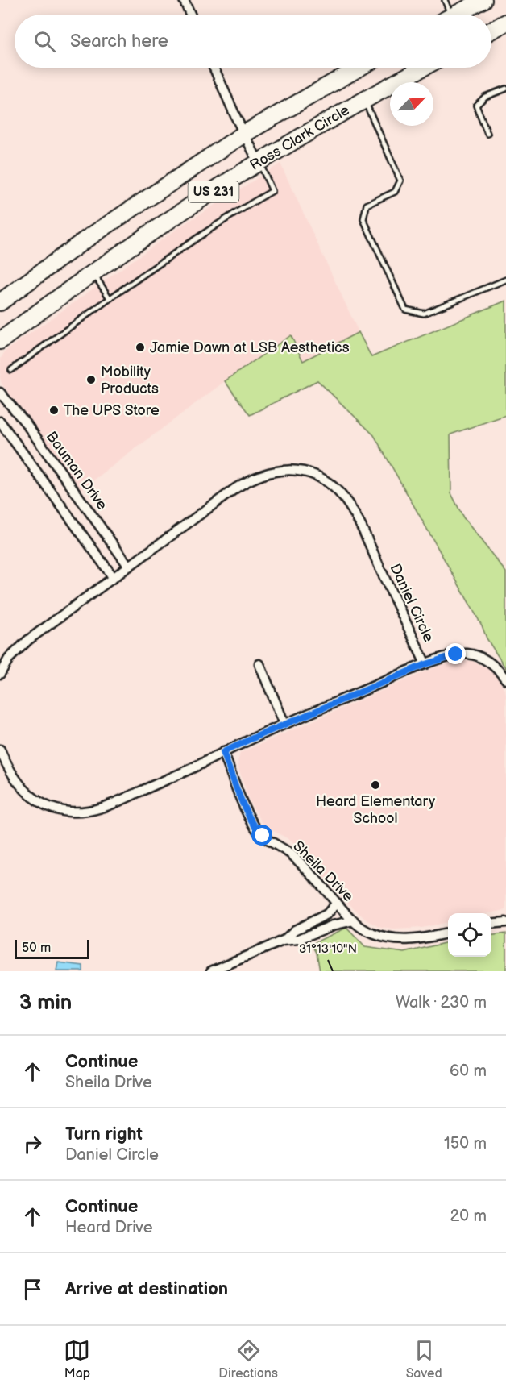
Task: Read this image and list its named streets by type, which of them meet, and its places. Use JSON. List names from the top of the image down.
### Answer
{
  "streets": {
    "highway": ["Ross Clark Circle", "US 231"],
    "street": ["Bauman Drive", "Daniel Circle", "Sheila Drive"]
  },
  "crossings": [
    ["Bauman Drive", "Daniel Circle"],
    ["Daniel Circle", "Sheila Drive"]
  ],
  "places": [
    "Jamie Dawn at LSB Aesthetics",
    "Mobility Products",
    "The UPS Store",
    "Heard Elementary School"
  ],
  "scale_bar": "50 m",
  "north": "top right",
  "page": {
    "search": "Search here",
    "scale": "50 m",
    "heading": ["3 min", "Walk · 230 m"],
    "list": [
      ["Continue", "Sheila Drive", "60 m"],
      ["Turn right", "Daniel Circle", "150 m"],
      ["Continue", "Heard Drive", "20 m"],
      "Arrive at destination"
    ],
    "nav": ["Map", "Directions", "Saved"]
  },
  "coordinates": ["31°13'10\"N"]
}
